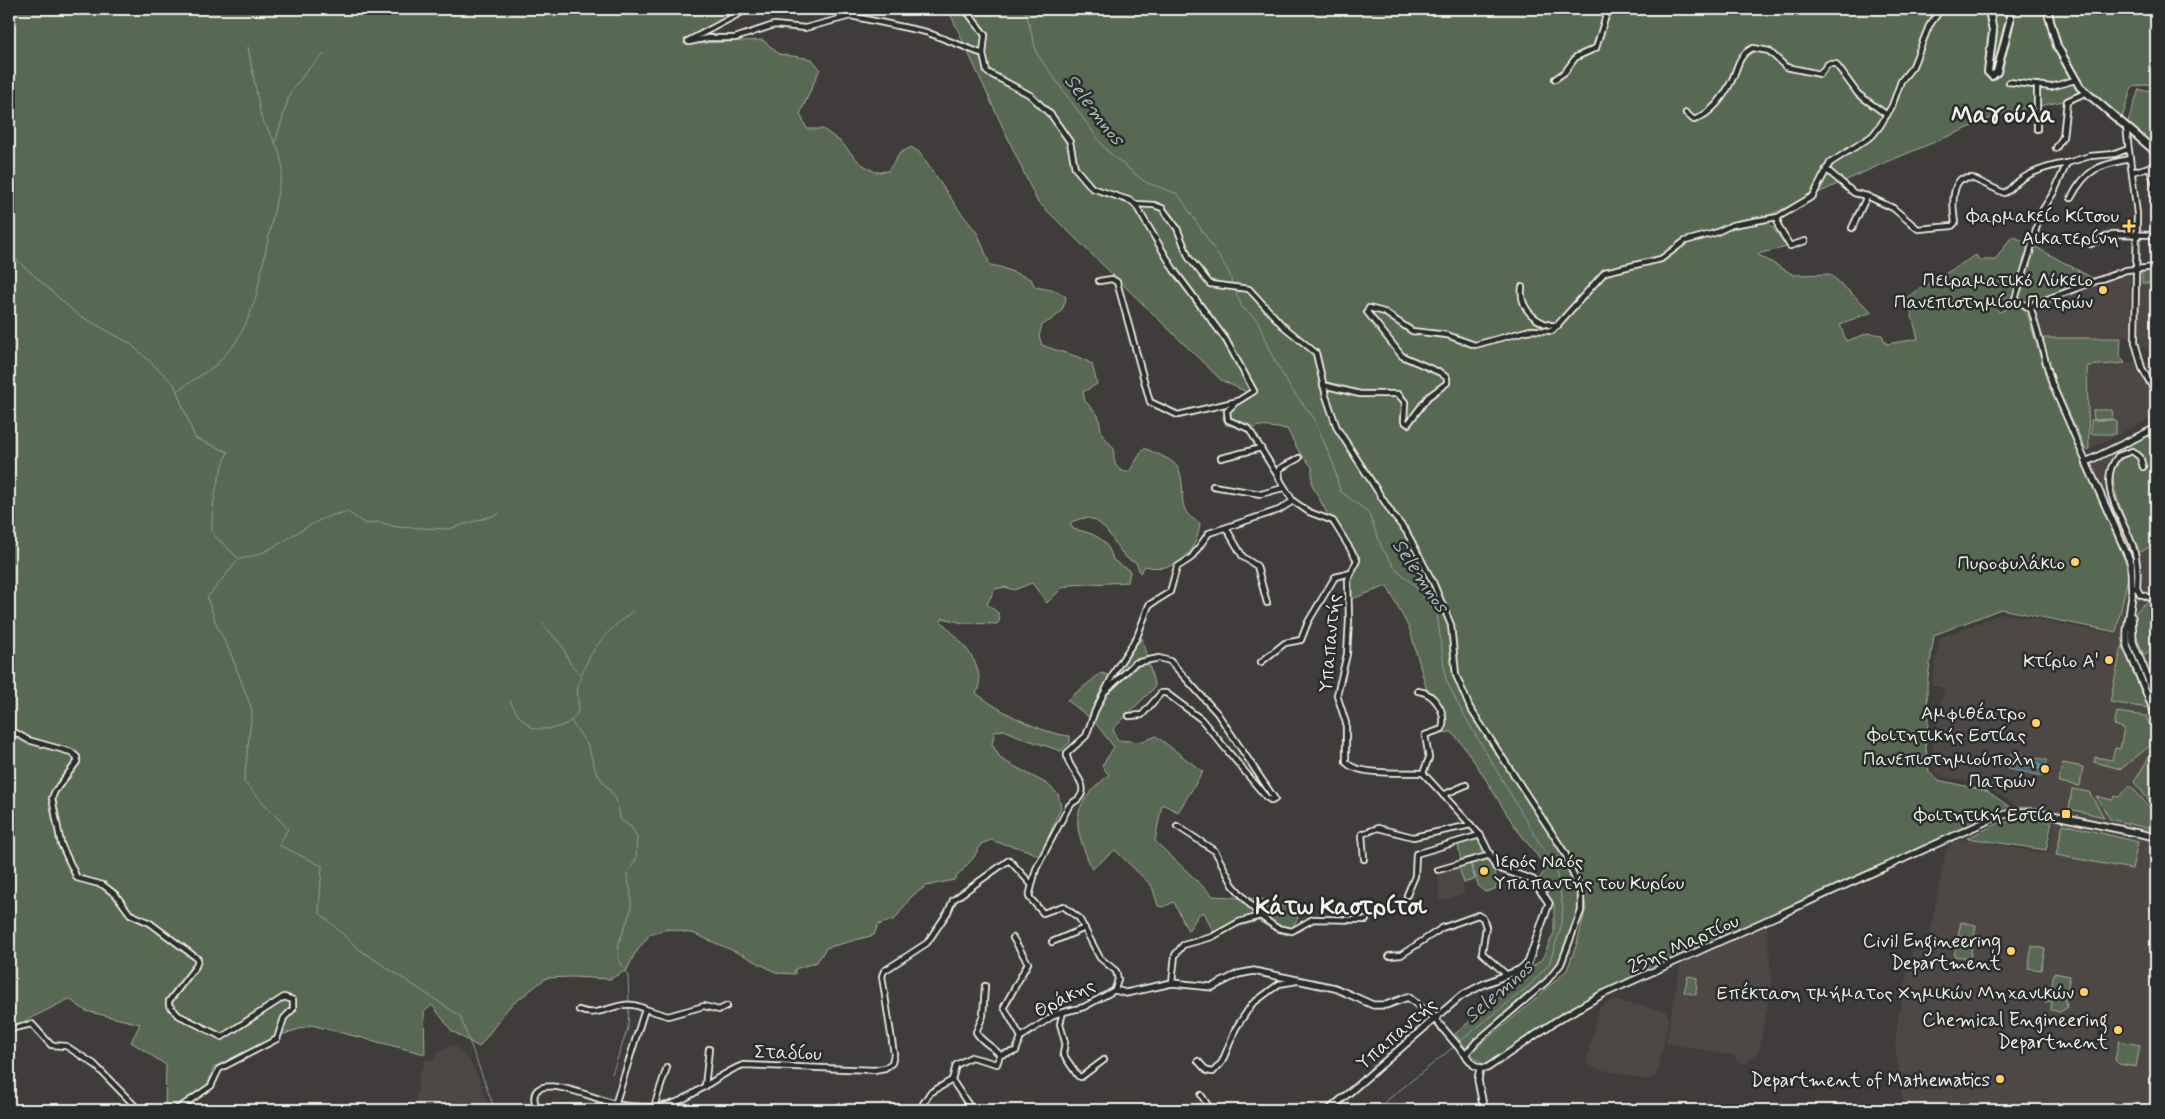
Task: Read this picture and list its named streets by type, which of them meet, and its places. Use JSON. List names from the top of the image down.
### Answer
{
  "streets": {
    "street": [
      "Υπαπαντής",
      "25ης Μαρτίου",
      "Θράκης",
      "Σταδίου"
    ]
  },
  "districts": ["Μαγούλα", "Κάτω Καστρίτσι"],
  "water": ["Selemnos"],
  "places": {
    "health": ["Φαρμακείο Κίτσου Αικατερίνη"],
    "other": [
      "Πειραματικό Λύκειο Πανεπιστημίου Πατρών",
      "Πυροφυλάκιο",
      "Κτίριο Α'",
      "Αμφιθέατρο Φοιτητικής Εστίας",
      "Πανεπιστημιούπολη Πατρών",
      "Ιερός Ναός Υπαπαντής του Κυρίου",
      "Civil Engineering Department",
      "Επέκταση τμήματος Χημικών Μηχανικών",
      "Chemical Engineering Department",
      "Department of Mathematics"
    ],
    "transit": ["Φοιτητική Εστία"]
  }
}
